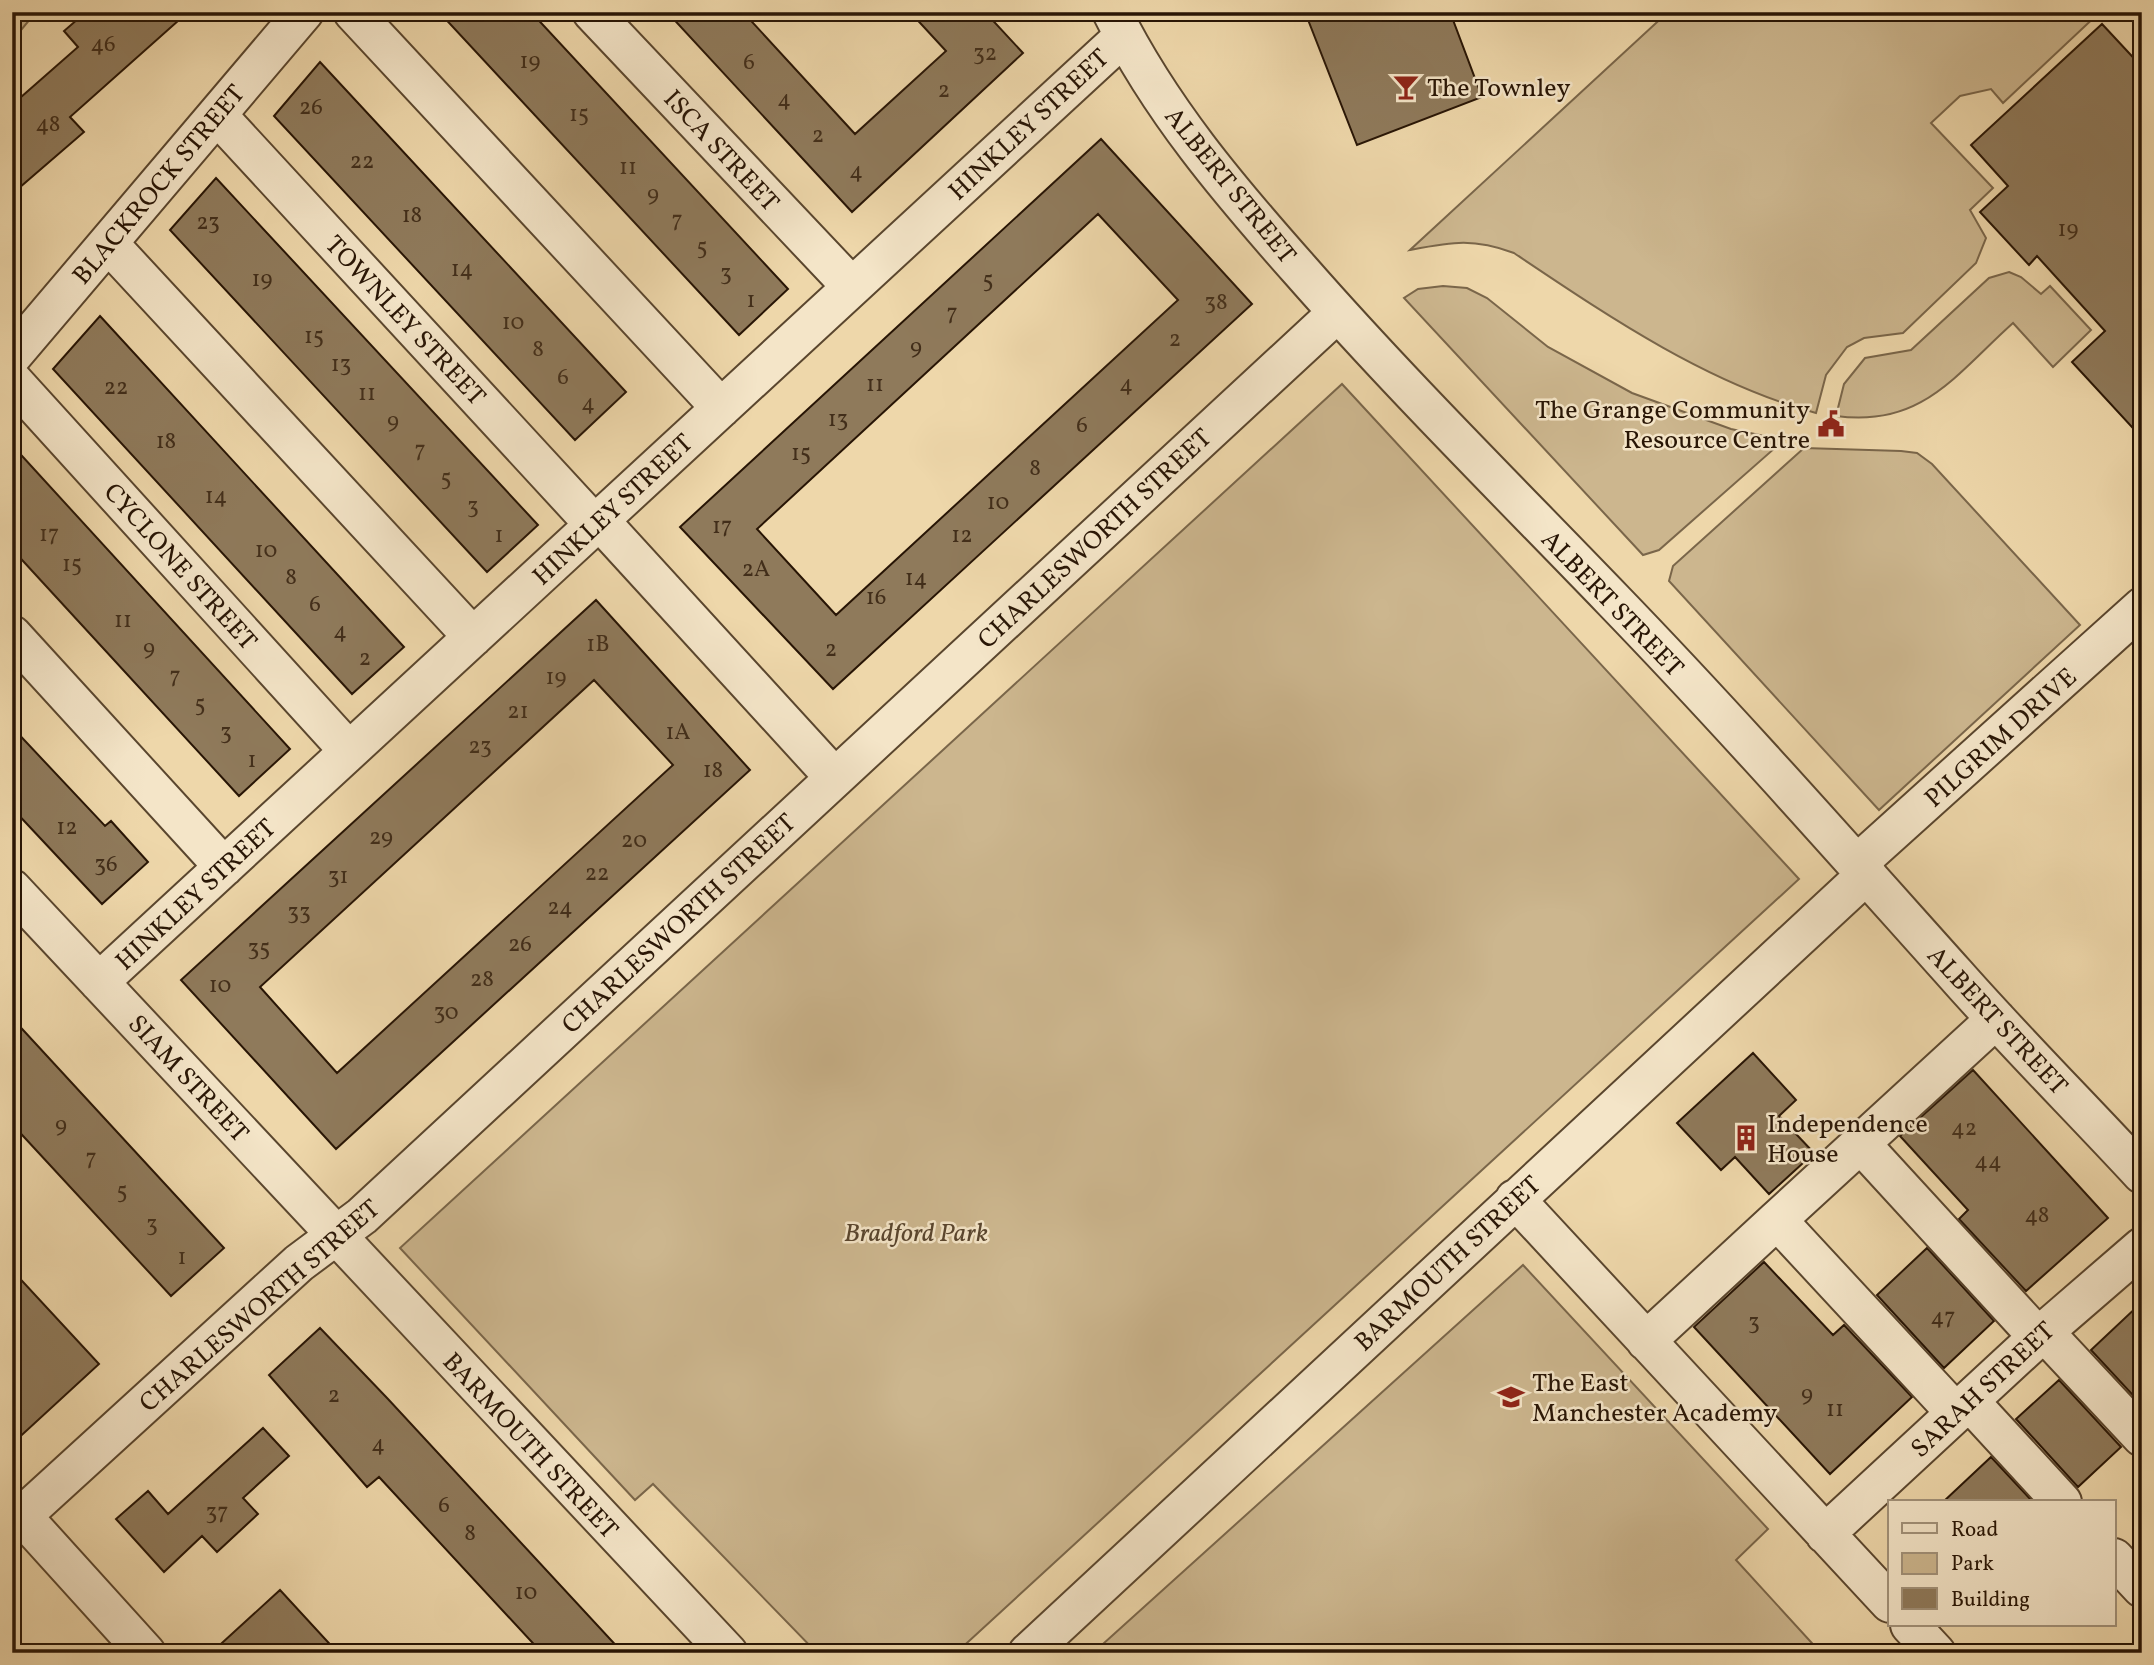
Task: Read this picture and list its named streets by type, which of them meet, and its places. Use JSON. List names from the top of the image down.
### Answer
{
  "streets": {
    "street": [
      "HINKLEY STREET",
      "ISCA STREET",
      "BLACKROCK STREET",
      "ALBERT STREET",
      "TOWNLEY STREET",
      "CHARLESWORTH STREET",
      "CYCLONE STREET",
      "PILGRIM DRIVE",
      "SIAM STREET",
      "BARMOUTH STREET",
      "SARAH STREET"
    ]
  },
  "crossings": [
    ["HINKLEY STREET", "ISCA STREET"],
    ["HINKLEY STREET", "ALBERT STREET"],
    ["HINKLEY STREET", "TOWNLEY STREET"],
    ["HINKLEY STREET", "CYCLONE STREET"],
    ["HINKLEY STREET", "SIAM STREET"],
    ["BLACKROCK STREET", "TOWNLEY STREET"],
    ["ALBERT STREET", "CHARLESWORTH STREET"],
    ["ALBERT STREET", "PILGRIM DRIVE"],
    ["ALBERT STREET", "BARMOUTH STREET"],
    ["TOWNLEY STREET", "CHARLESWORTH STREET"],
    ["CHARLESWORTH STREET", "SIAM STREET"],
    ["CHARLESWORTH STREET", "BARMOUTH STREET"],
    ["PILGRIM DRIVE", "BARMOUTH STREET"],
    ["SIAM STREET", "BARMOUTH STREET"]
  ],
  "parks": ["Bradford Park"],
  "places": {
    "bar": ["The Townley"],
    "public building": ["The Grange Community Resource Centre"],
    "building": ["Independence House"],
    "school or university": ["The East Manchester Academy"]
  },
  "house_numbers": [
    "46",
    "32",
    "19",
    "6",
    "2",
    "4",
    "26",
    "15",
    "48",
    "2",
    "22",
    "11",
    "4",
    "9",
    "18",
    "7",
    "23",
    "19",
    "5",
    "14",
    "3",
    "19",
    "5",
    "1",
    "38",
    "7",
    "10",
    "15",
    "2",
    "9",
    "8",
    "13",
    "6",
    "11",
    "4",
    "22",
    "11",
    "4",
    "13",
    "9",
    "6",
    "18",
    "7",
    "15",
    "8",
    "5",
    "14",
    "10",
    "3",
    "17",
    "17",
    "1",
    "12",
    "10",
    "15",
    "2A",
    "8",
    "14",
    "16",
    "6",
    "11",
    "4",
    "1B",
    "9",
    "2",
    "2",
    "7",
    "19",
    "5",
    "21",
    "3",
    "1A",
    "23",
    "1",
    "18",
    "12",
    "29",
    "20",
    "36",
    "22",
    "31",
    "24",
    "33",
    "26",
    "35",
    "28",
    "10",
    "30",
    "9",
    "42",
    "7",
    "44",
    "5",
    "48",
    "3",
    "1",
    "47",
    "3",
    "9",
    "2",
    "11",
    "4",
    "6",
    "37",
    "8",
    "10"
  ],
  "legend": ["Road", "Park", "Building"]
}
